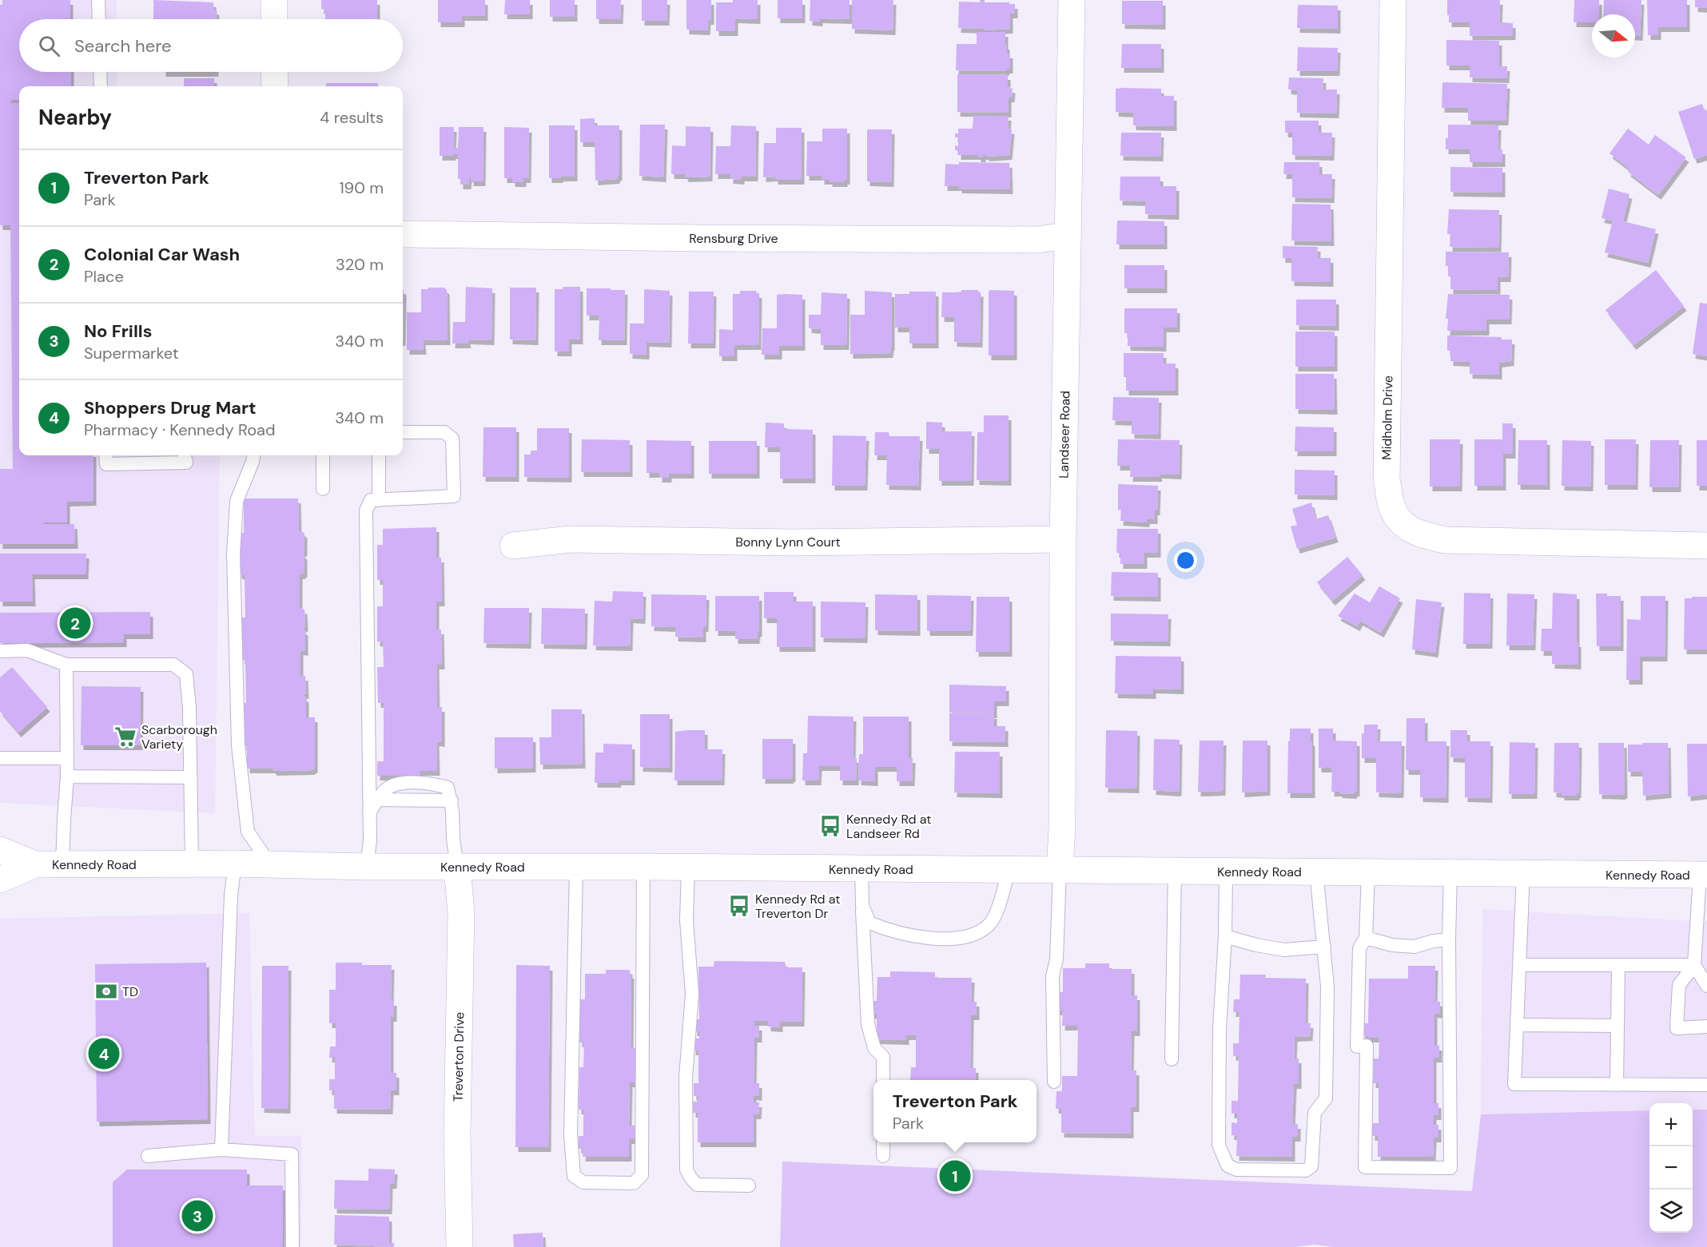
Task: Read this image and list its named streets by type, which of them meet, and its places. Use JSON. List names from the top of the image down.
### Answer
{
  "streets": {
    "street": [
      "Rensburg Drive",
      "Midholm Drive",
      "Landseer Road",
      "Bonny Lynn Court",
      "Kennedy Road",
      "Treverton Drive"
    ]
  },
  "crossings": [
    ["Rensburg Drive", "Landseer Road"],
    ["Landseer Road", "Bonny Lynn Court"],
    ["Landseer Road", "Kennedy Road"],
    ["Kennedy Road", "Treverton Drive"]
  ],
  "places": {
    "supermarket": ["Scarborough Variety"],
    "bus stop": ["Kennedy Rd at Landseer Rd", "Kennedy Rd at Treverton Dr"],
    "bank": ["TD"]
  },
  "north": "right",
  "page": {
    "search": "Search here",
    "heading": ["Nearby", "4 results"],
    "list": [
      {
        "mark": "1",
        "name": "Treverton Park",
        "note": "Park",
        "value": "190 m"
      },
      {
        "mark": "2",
        "name": "Colonial Car Wash",
        "note": "Place",
        "value": "320 m"
      },
      {
        "mark": "3",
        "name": "No Frills",
        "note": "Supermarket",
        "value": "340 m"
      },
      {
        "mark": "4",
        "name": "Shoppers Drug Mart",
        "note": "Pharmacy · Kennedy Road",
        "value": "340 m"
      }
    ],
    "pins": [
      "2",
      "4",
      "1",
      "3"
    ],
    "popup": ["Treverton Park", "Park"],
    "map_buttons": ["+", "−"]
  }
}
